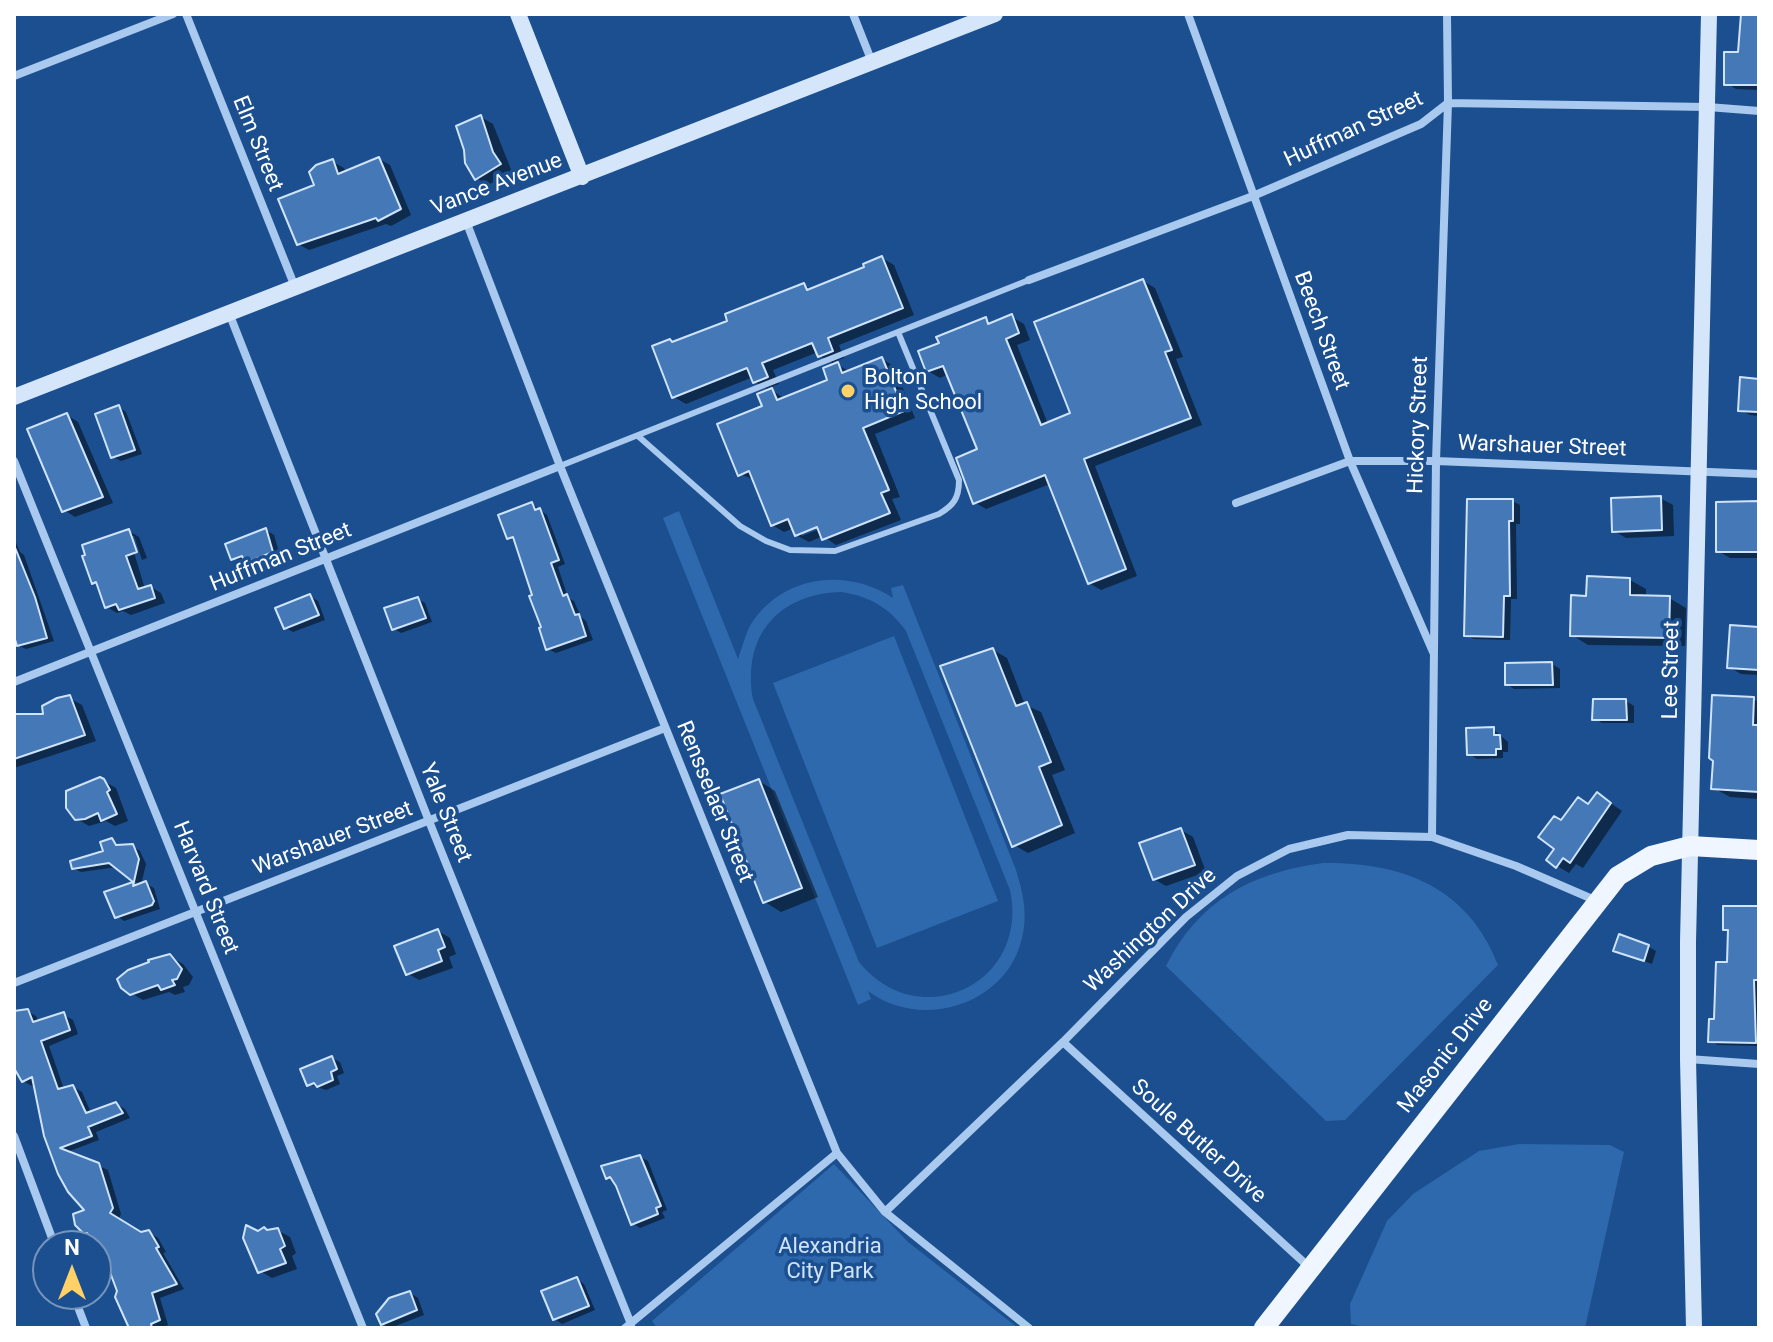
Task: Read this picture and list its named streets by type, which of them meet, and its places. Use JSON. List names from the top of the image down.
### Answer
{
  "streets": {
    "main road": ["Masonic Drive"],
    "street": [
      "Huffman Street",
      "Elm Street",
      "Vance Avenue",
      "Beech Street",
      "Hickory Street",
      "Warshauer Street",
      "Lee Street",
      "Rensselaer Street",
      "Yale Street",
      "Harvard Street",
      "Washington Drive",
      "Soule Butler Drive"
    ]
  },
  "crossings": [
    ["Huffman Street", "Beech Street"],
    ["Huffman Street", "Hickory Street"],
    ["Huffman Street", "Lee Street"],
    ["Huffman Street", "Rensselaer Street"],
    ["Huffman Street", "Yale Street"],
    ["Huffman Street", "Harvard Street"],
    ["Elm Street", "Vance Avenue"],
    ["Vance Avenue", "Rensselaer Street"],
    ["Vance Avenue", "Yale Street"],
    ["Beech Street", "Hickory Street"],
    ["Beech Street", "Warshauer Street"],
    ["Hickory Street", "Warshauer Street"],
    ["Hickory Street", "Washington Drive"],
    ["Warshauer Street", "Lee Street"],
    ["Warshauer Street", "Rensselaer Street"],
    ["Warshauer Street", "Yale Street"],
    ["Warshauer Street", "Harvard Street"],
    ["Lee Street", "Masonic Drive"],
    ["Rensselaer Street", "Washington Drive"],
    ["Washington Drive", "Masonic Drive"],
    ["Washington Drive", "Soule Butler Drive"],
    ["Masonic Drive", "Soule Butler Drive"]
  ],
  "parks": ["Alexandria City Park"],
  "places": ["Bolton High School"],
  "north": "top"
}
